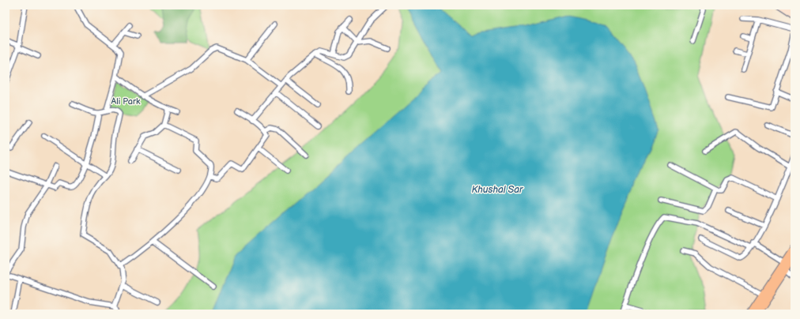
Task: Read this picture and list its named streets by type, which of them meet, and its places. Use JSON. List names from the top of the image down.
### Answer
{
  "water": ["Khushal Sar"],
  "parks": ["Ali Park"]
}
